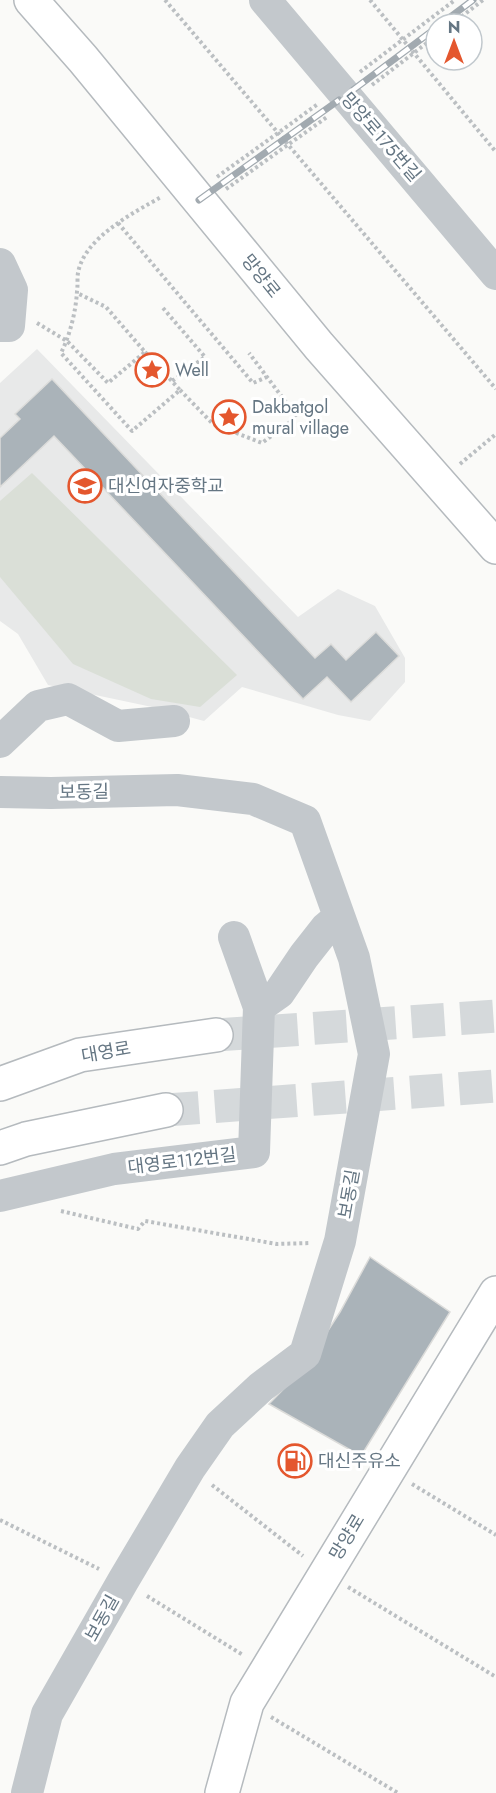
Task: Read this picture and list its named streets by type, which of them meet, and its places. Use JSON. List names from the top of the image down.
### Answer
{
  "streets": {
    "main road": ["망양로", "대영로"],
    "street": ["망양로175번길", "보동길", "대영로112번길"]
  },
  "places": {
    "place": ["Well", "Dakbatgol mural village"],
    "school or university": ["대신여자중학교"],
    "fuel station": ["대신주유소"]
  },
  "north": "top"
}
